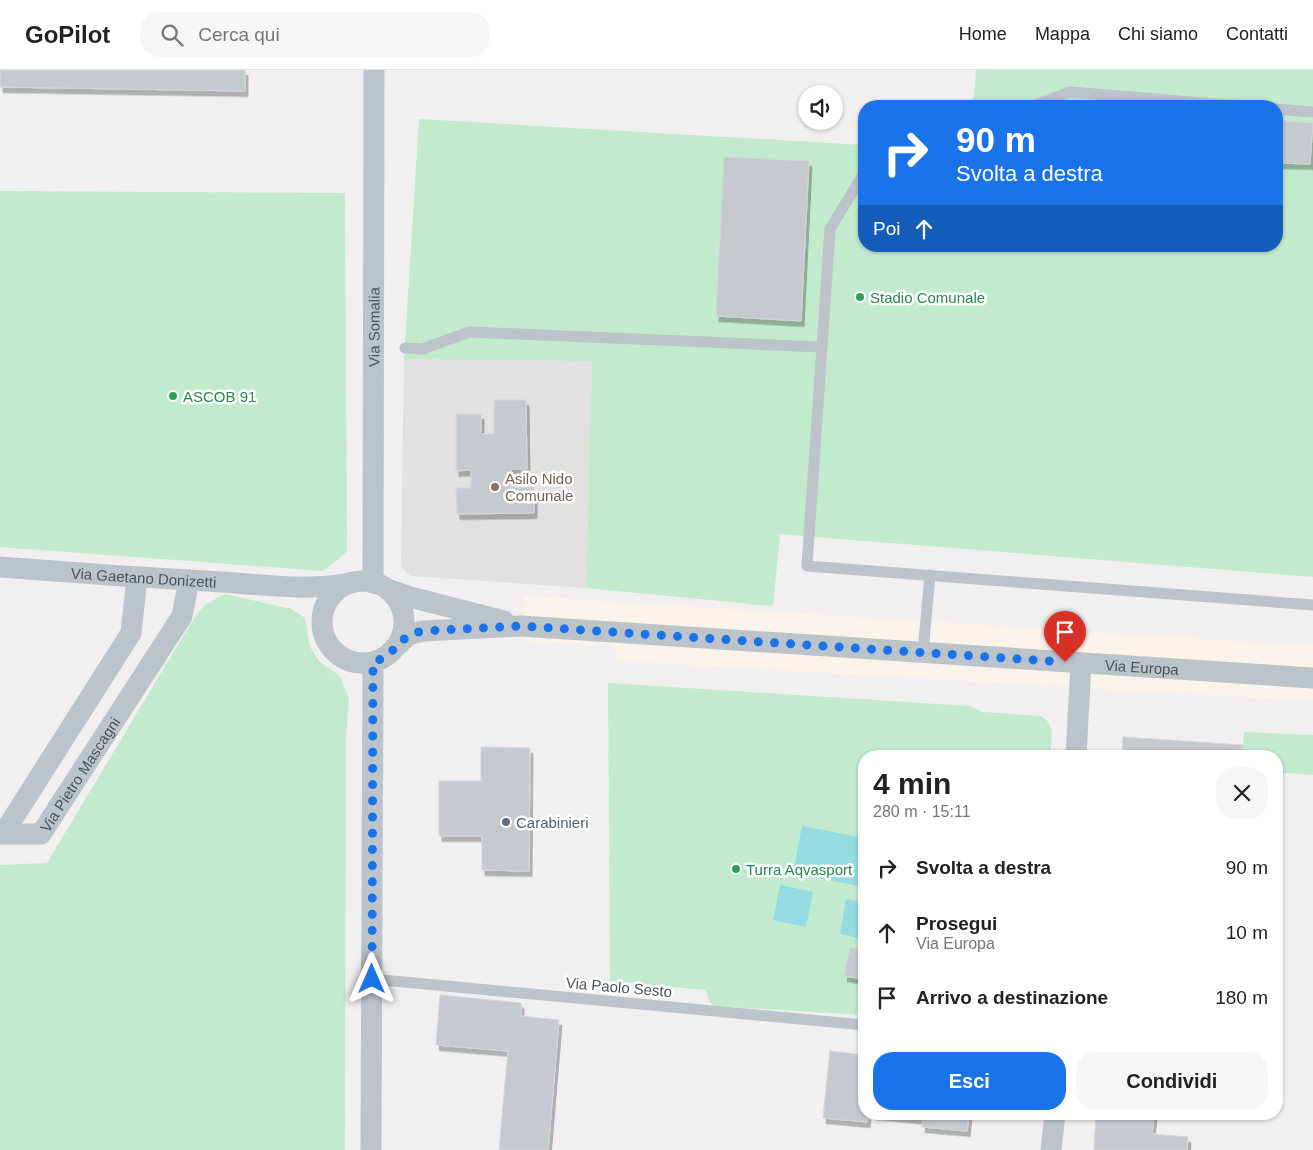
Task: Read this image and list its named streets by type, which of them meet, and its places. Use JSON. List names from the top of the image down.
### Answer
{
  "streets": {
    "street": [
      "Via Somalia",
      "Via Gaetano Donizetti",
      "Via Europa",
      "Via Pietro Mascagni"
    ],
    "lane": ["Via Paolo Sesto"]
  },
  "crossings": [
    ["Via Somalia", "Via Gaetano Donizetti"],
    ["Via Somalia", "Via Europa"],
    ["Via Gaetano Donizetti", "Via Europa"],
    ["Via Gaetano Donizetti", "Via Pietro Mascagni"]
  ],
  "places": [
    "Stadio Comunale",
    "ASCOB 91",
    "Asilo Nido Comunale",
    "Carabinieri",
    "Turra Aqvasport"
  ],
  "page": {
    "header": "GoPilot",
    "search": "Cerca qui",
    "nav": [
      "Home",
      "Mappa",
      "Chi siamo",
      "Contatti"
    ],
    "turn": ["90 m", "Svolta a destra"],
    "then": "Poi",
    "heading": ["4 min", "280 m · 15:11"],
    "list": [
      {
        "name": "Svolta a destra",
        "value": "90 m"
      },
      {
        "name": "Prosegui",
        "note": "Via Europa",
        "value": "10 m"
      },
      {
        "name": "Arrivo a destinazione",
        "value": "180 m"
      }
    ],
    "buttons": ["Esci", "Condividi"]
  }
}
